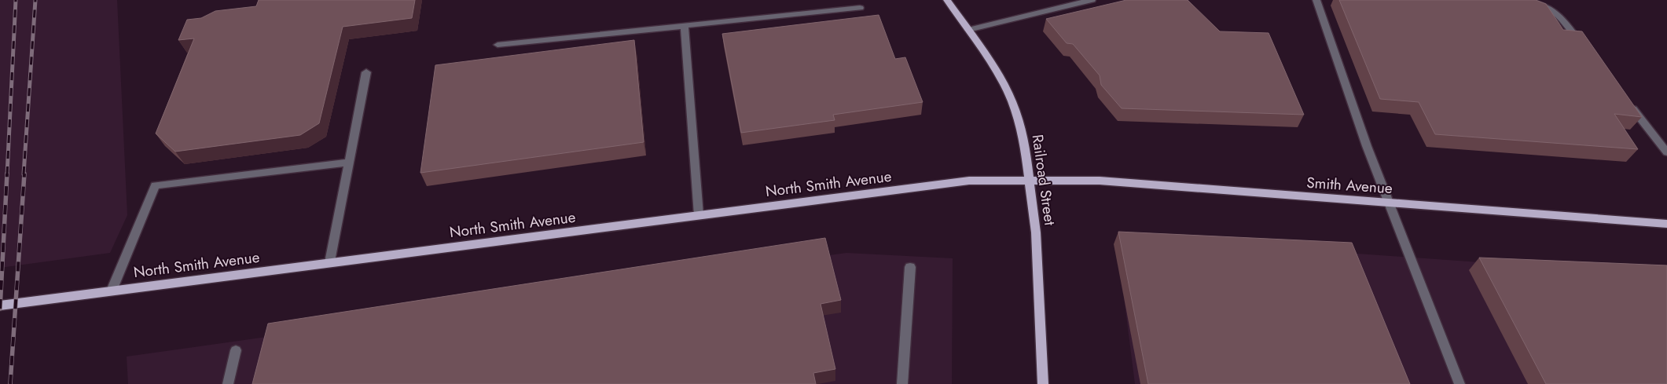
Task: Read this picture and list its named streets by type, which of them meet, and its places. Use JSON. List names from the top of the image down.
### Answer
{
  "streets": {
    "main road": ["Railroad Street", "North Smith Avenue", "Smith Avenue"]
  },
  "crossings": [
    ["Railroad Street", "North Smith Avenue"],
    ["Railroad Street", "Smith Avenue"],
    ["North Smith Avenue", "Smith Avenue"]
  ]
}
